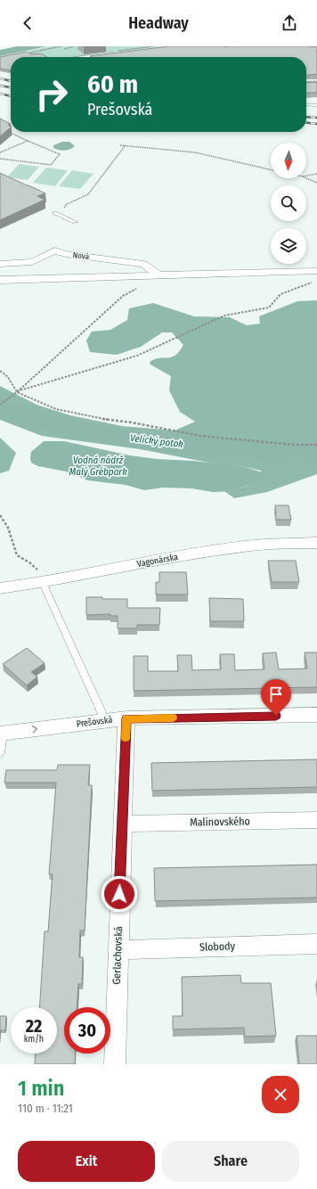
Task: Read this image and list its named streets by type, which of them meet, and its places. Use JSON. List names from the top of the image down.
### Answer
{
  "streets": {
    "street": [
      "Nová",
      "Vagonárska",
      "Prešovská",
      "Malinovského",
      "Slobody",
      "Gerlachovská"
    ]
  },
  "crossings": [
    ["Prešovská", "Gerlachovská"],
    ["Malinovského", "Gerlachovská"],
    ["Slobody", "Gerlachovská"]
  ],
  "water": ["Velický potok", "Vodná nádrž Malý Grébpark"],
  "north": "bottom",
  "page": {
    "header": "Headway",
    "turn": ["60 m", "Prešovská"],
    "speed": "22 km/h",
    "limit": "30",
    "heading": ["1 min", "110 m · 11:21"],
    "buttons": ["Exit", "Share"]
  }
}
